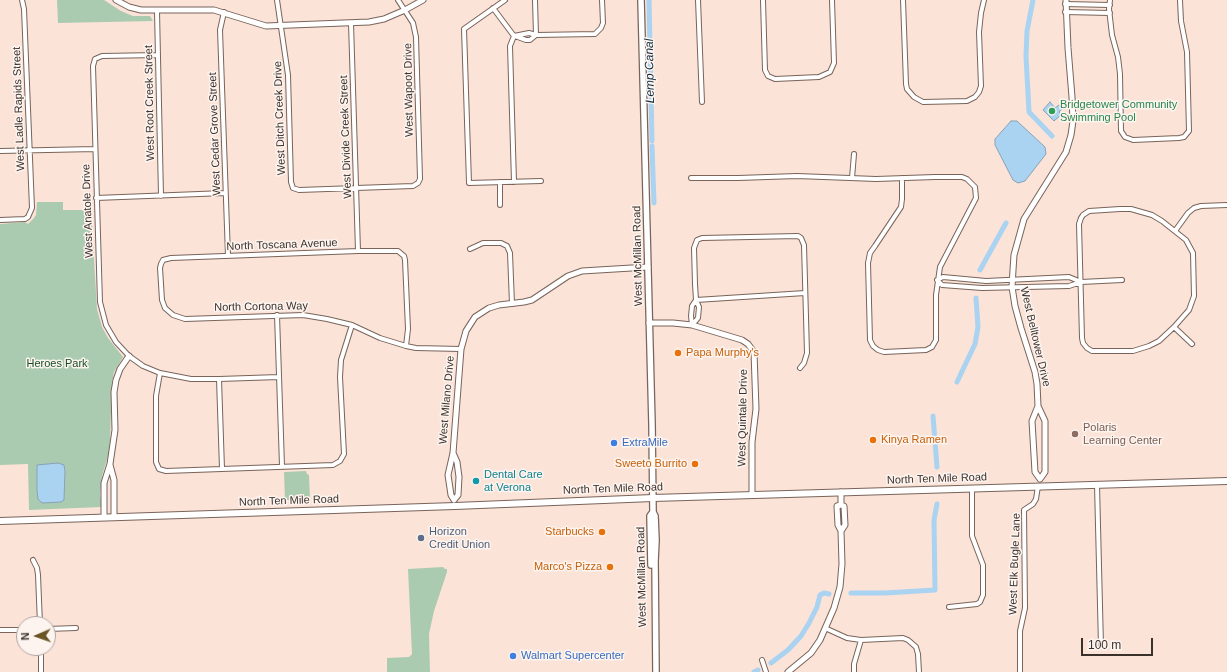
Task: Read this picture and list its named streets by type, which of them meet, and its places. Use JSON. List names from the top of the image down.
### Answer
{
  "streets": {
    "main road": ["West McMillan Road", "North Ten Mile Road"],
    "street": [
      "West Wapoot Drive",
      "West Root Creek Street",
      "West Ladle Rapids Street",
      "West Ditch Creek Drive",
      "West Cedar Grove Street",
      "West Divide Creek Street",
      "West Anatole Drive",
      "North Toscana Avenue",
      "North Cortona Way",
      "West Belltower Drive",
      "West Milano Drive",
      "West Quintale Drive",
      "West Elk Bugle Lane"
    ]
  },
  "crossings": [
    ["West Wapoot Drive", "West Ditch Creek Drive"],
    ["West Wapoot Drive", "West Divide Creek Street"],
    ["West Root Creek Street", "West Anatole Drive"],
    ["West Ditch Creek Drive", "West Divide Creek Street"],
    ["West Cedar Grove Street", "North Toscana Avenue"],
    ["West Divide Creek Street", "North Toscana Avenue"],
    ["North Toscana Avenue", "North Cortona Way"],
    ["West McMillan Road", "North Ten Mile Road"],
    ["North Cortona Way", "West Milano Drive"],
    ["West Belltower Drive", "North Ten Mile Road"],
    ["West Belltower Drive", "West Elk Bugle Lane"],
    ["West Milano Drive", "North Ten Mile Road"],
    ["West Quintale Drive", "North Ten Mile Road"],
    ["North Ten Mile Road", "West Elk Bugle Lane"]
  ],
  "water": ["Lemp Canal"],
  "parks": ["Heroes Park"],
  "places": [
    "Bridgetower Community Swimming Pool",
    "Papa Murphy's",
    "Polaris Learning Center",
    "Kinya Ramen",
    "ExtraMile",
    "Sweeto Burrito",
    "Dental Care at Verona",
    "Starbucks",
    "Horizon Credit Union",
    "Marco's Pizza",
    "Walmart Supercenter"
  ],
  "scale_bar": "100 m",
  "north": "left"
}
